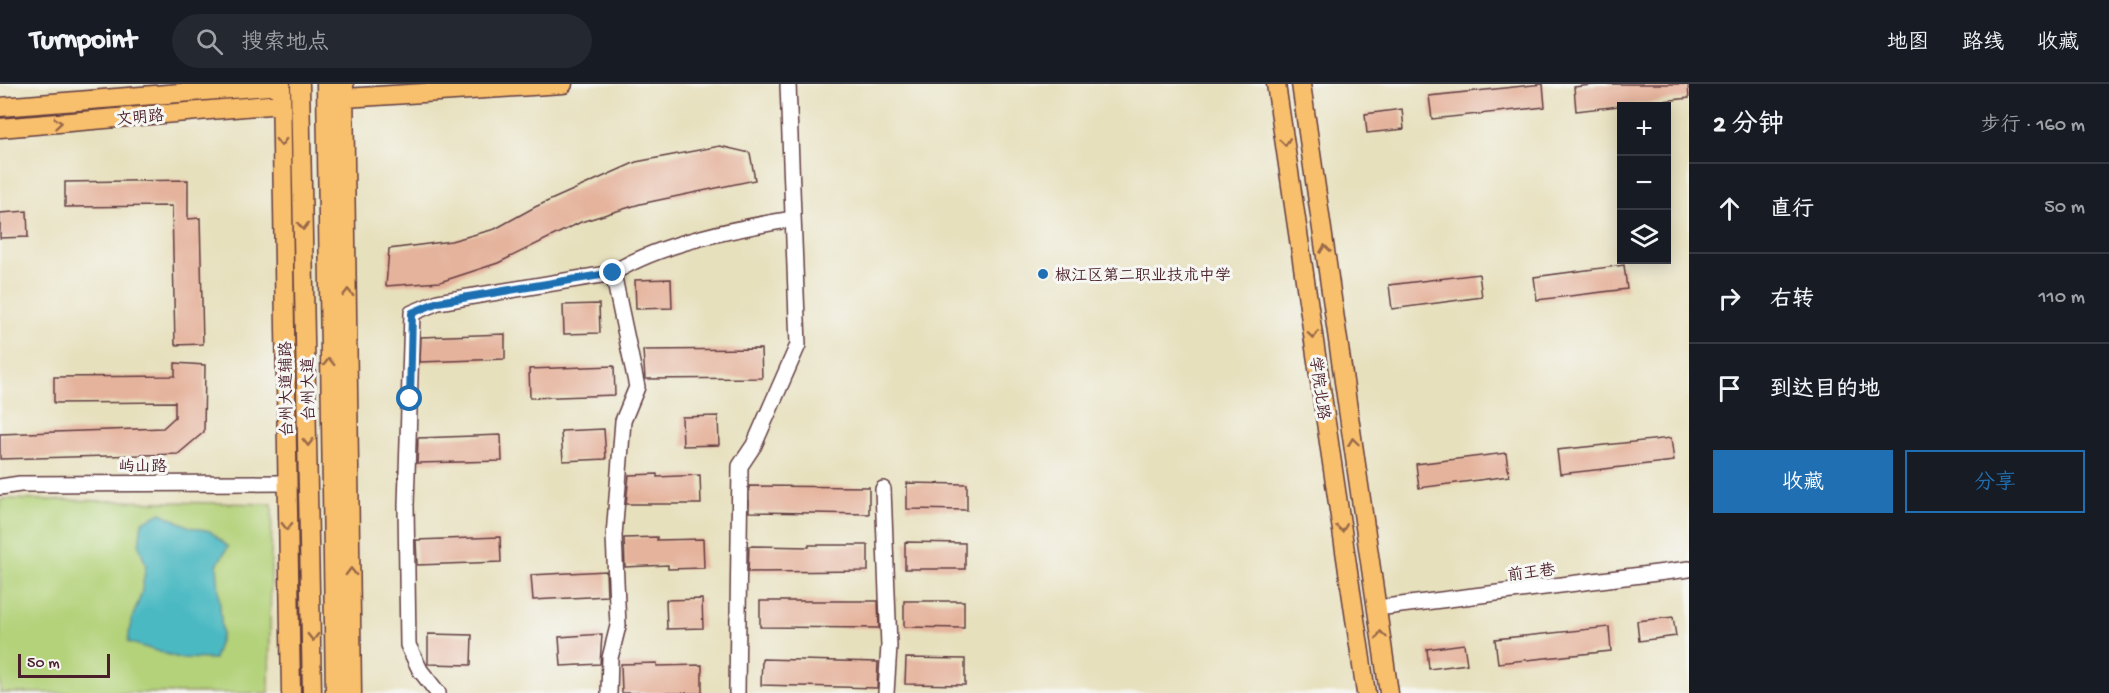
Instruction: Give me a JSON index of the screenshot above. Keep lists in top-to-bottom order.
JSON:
{
  "streets": {
    "main road": [
      "文明路",
      "学院北路",
      "台州大道辅路",
      "台州大道"
    ],
    "street": ["屿山路", "前王巷"]
  },
  "crossings": [
    ["文明路", "台州大道辅路"],
    ["学院北路", "前王巷"],
    ["台州大道辅路", "屿山路"]
  ],
  "places": ["椒江区第二职业技术中学"],
  "scale_bar": "50 m",
  "page": {
    "header": "Turnpoint",
    "search": "搜索地点",
    "nav": ["地图", "路线", "收藏"],
    "heading": ["2 分钟", "步行 · 160 m"],
    "map_buttons": ["+", "−"],
    "list": [
      ["直行", "50 m"],
      ["右转", "110 m"],
      "到达目的地"
    ],
    "buttons": ["收藏", "分享"],
    "scale": "50 m"
  }
}
